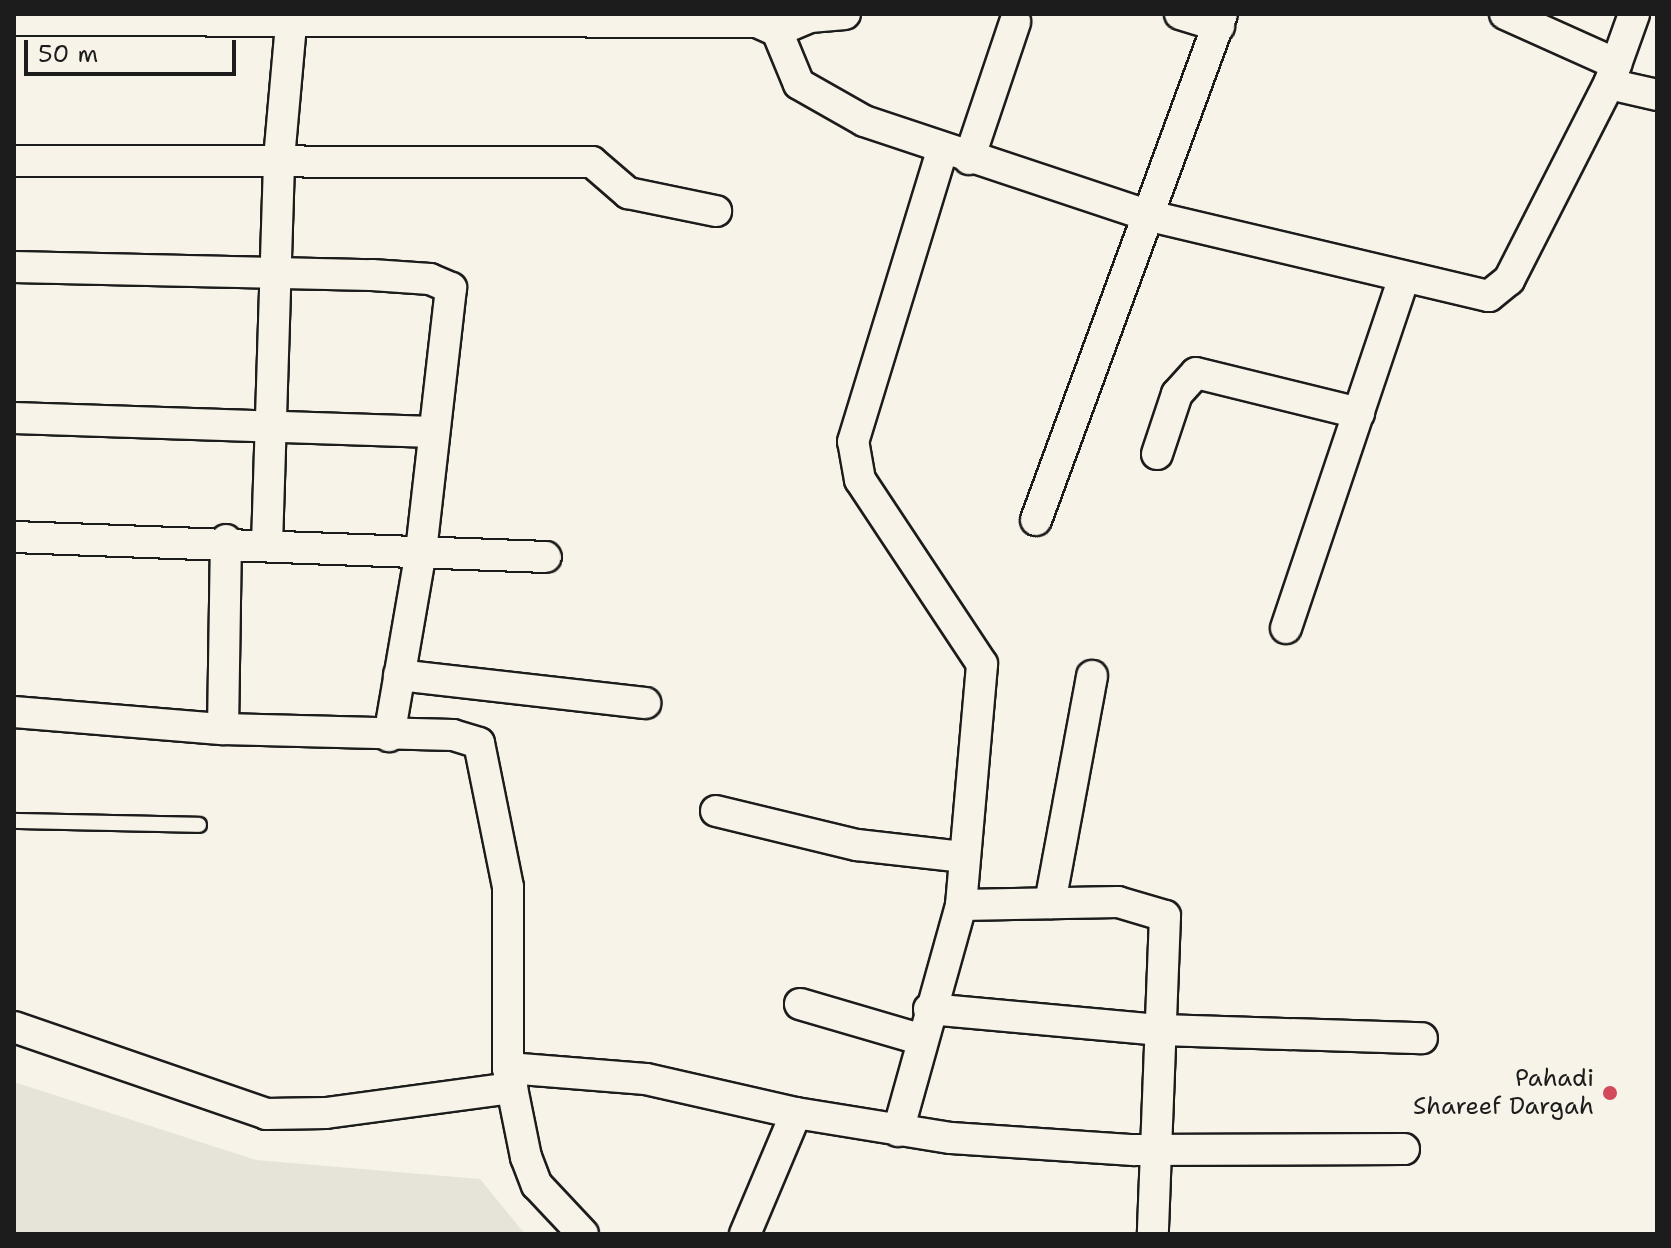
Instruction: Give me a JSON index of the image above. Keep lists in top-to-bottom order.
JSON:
{
  "places": ["Pahadi Shareef Dargah"],
  "scale_bar": "50 m"
}
